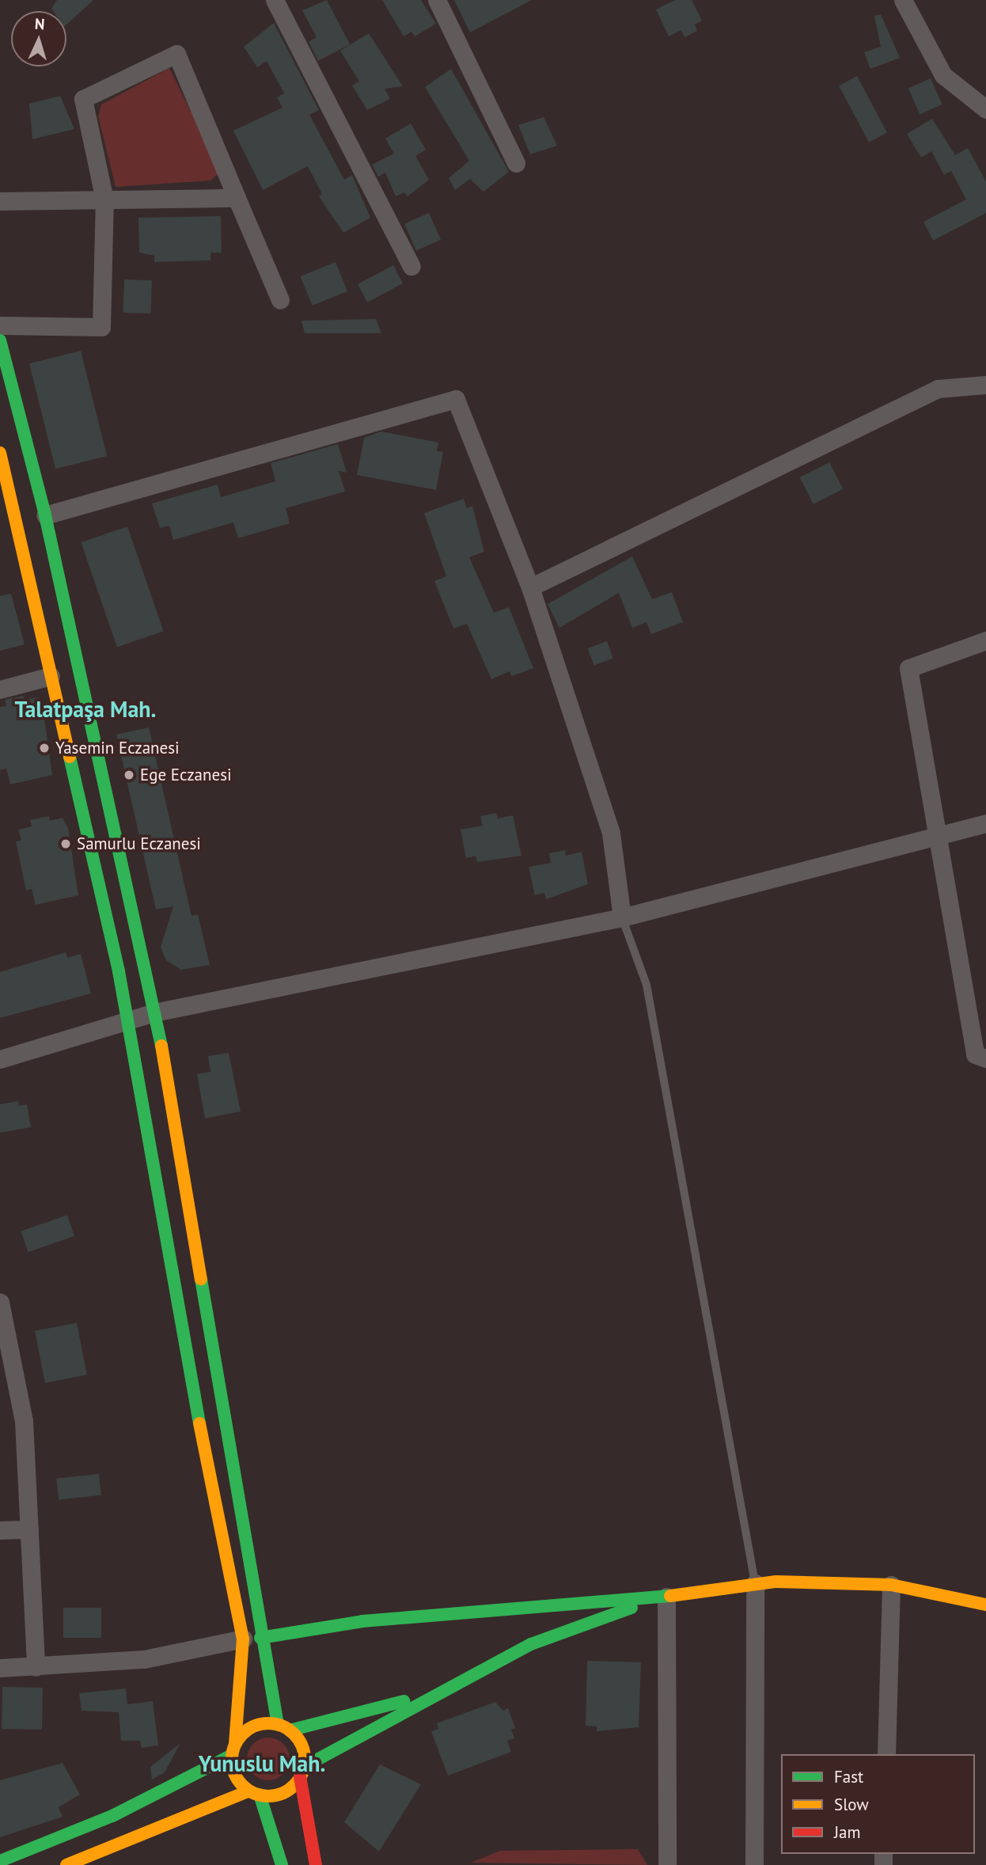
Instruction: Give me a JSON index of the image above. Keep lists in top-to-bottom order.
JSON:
{
  "districts": ["Talatpaşa Mah.", "Yunuslu Mah."],
  "places": ["Yasemin Eczanesi", "Ege Eczanesi", "Samurlu Eczanesi"],
  "legend": ["Fast", "Slow", "Jam"],
  "north": "top"
}
